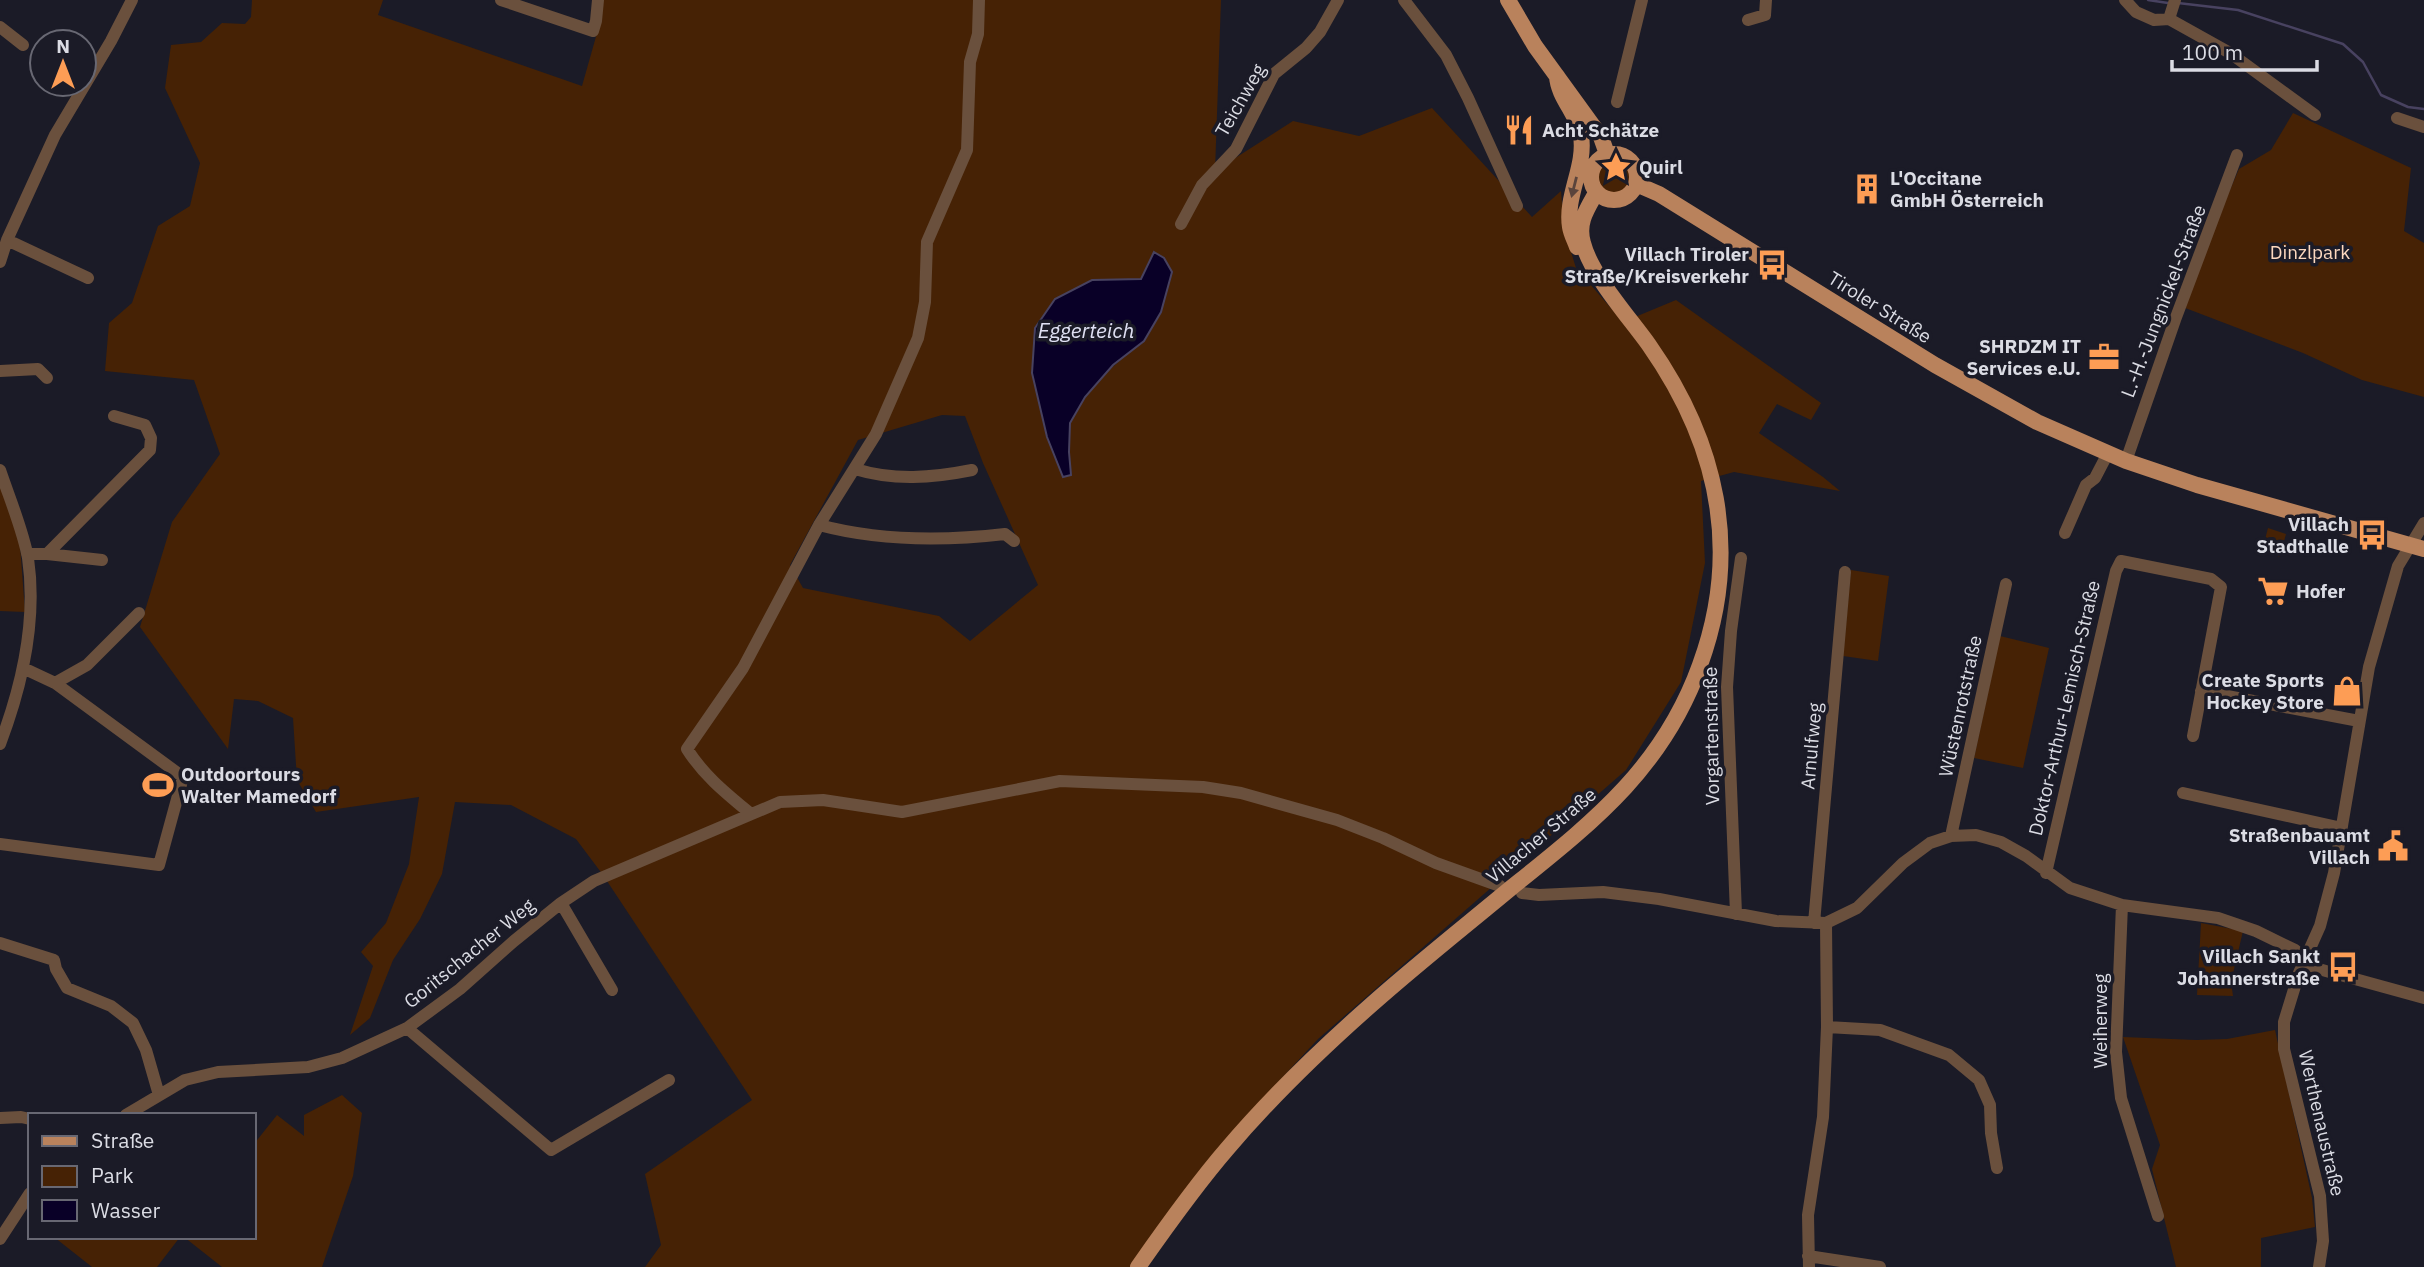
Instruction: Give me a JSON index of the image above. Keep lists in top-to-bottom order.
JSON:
{
  "streets": {
    "main road": ["Tiroler Straße", "Villacher Straße"],
    "street": [
      "Teichweg",
      "L.-H.-Jungnickel-Straße",
      "Wüstenrotstraße",
      "Doktor-Arthur-Lemisch-Straße",
      "Vorgartenstraße",
      "Arnulfweg",
      "Goritschacher Weg",
      "Weiherweg",
      "Werthenaustraße"
    ]
  },
  "crossings": [
    ["L.-H.-Jungnickel-Straße", "Tiroler Straße"],
    ["Tiroler Straße", "Werthenaustraße"]
  ],
  "water": ["Eggerteich"],
  "parks": ["Dinzlpark"],
  "places": {
    "restaurant": ["Acht Schätze"],
    "place": ["Quirl"],
    "building": ["L'Occitane GmbH Österreich"],
    "bus stop": ["Villach Tiroler Straße/Kreisverkehr", "Villach Stadthalle", "Villach Sankt Johannerstraße"],
    "office": ["SHRDZM IT Services e.U."],
    "supermarket": ["Hofer"],
    "shop": ["Create Sports Hockey Store"],
    "sports": ["Outdoortours Walter Mamedorf"],
    "public building": ["Straßenbauamt Villach"]
  },
  "legend": ["Straße", "Park", "Wasser"],
  "scale_bar": "100 m",
  "north": "top"
}
